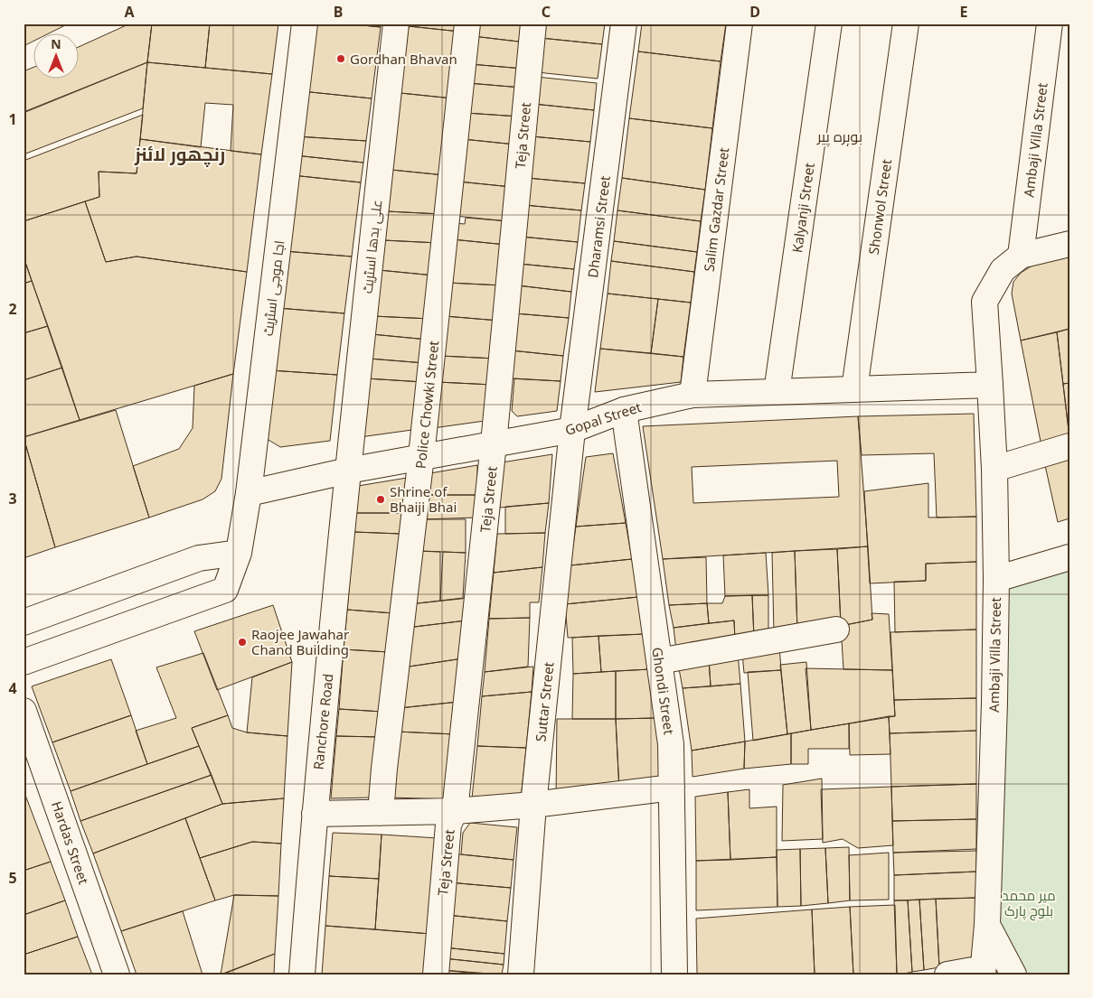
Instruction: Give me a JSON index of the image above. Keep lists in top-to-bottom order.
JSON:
{
  "streets": {
    "street": [
      "Teja Street",
      "Ambaji Villa Street",
      "Shonwol Street",
      "Kalyanji Street",
      "Salim Gazdar Street",
      "Dharamsi Street",
      "علی بدھا اسٹریٹ",
      "اجا موجی اسٹریٹ",
      "Police Chowki Street",
      "Gopal Street",
      "Ghondi Street",
      "Suttar Street",
      "Ranchore Road",
      "Hardas Street"
    ]
  },
  "crossings": [
    ["Teja Street", "Gopal Street"],
    ["Ambaji Villa Street", "Gopal Street"],
    ["Shonwol Street", "Gopal Street"],
    ["Kalyanji Street", "Gopal Street"],
    ["Salim Gazdar Street", "Gopal Street"],
    ["Dharamsi Street", "Gopal Street"],
    ["Dharamsi Street", "Suttar Street"],
    ["علی بدھا اسٹریٹ", "Gopal Street"],
    ["علی بدھا اسٹریٹ", "Ranchore Road"],
    ["اجا موجی اسٹریٹ", "Gopal Street"],
    ["Police Chowki Street", "Gopal Street"],
    ["Gopal Street", "Ghondi Street"],
    ["Gopal Street", "Suttar Street"],
    ["Gopal Street", "Ranchore Road"]
  ],
  "districts": ["بوہرہ پیر", "رنچھور لائنز"],
  "parks": ["میر محمد بلوچ پارک"],
  "places": ["Gordhan Bhavan", "Shrine of Bhaiji Bhai", "Raojee Jawahar Chand Building"],
  "north": "top",
  "grid": {
    "columns": [
      "A",
      "B",
      "C",
      "D",
      "E"
    ],
    "rows": [
      "1",
      "2",
      "3",
      "4",
      "5"
    ]
  }
}
